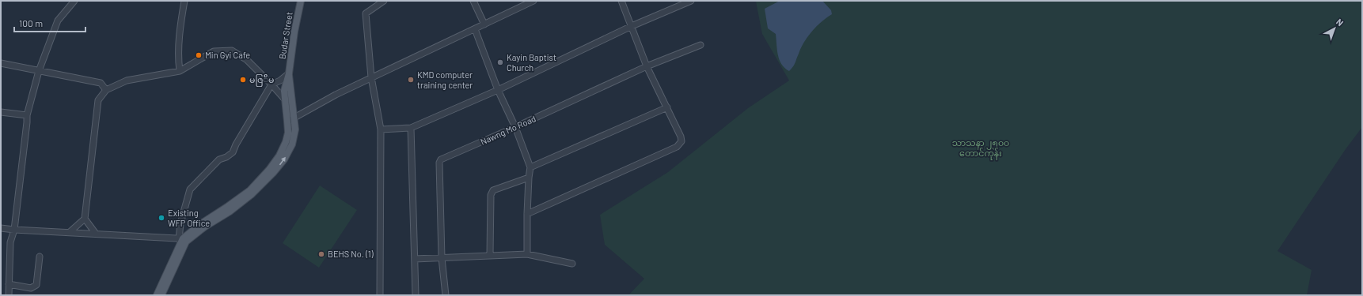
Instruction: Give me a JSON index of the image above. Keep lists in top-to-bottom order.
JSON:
{
  "streets": {
    "main road": ["Budar Street"],
    "street": ["Nawng Mo Road"]
  },
  "parks": ["သာသနာ ၂၅၀၀ တောင်ကုန်း"],
  "places": [
    "Min Gyi Cafe",
    "Kayin Baptist Church",
    "မဇြ်ိမ",
    "KMD computer training center",
    "Existing WFP Office",
    "BEHS No. (1)"
  ],
  "scale_bar": "100 m",
  "north": "top right"
}
